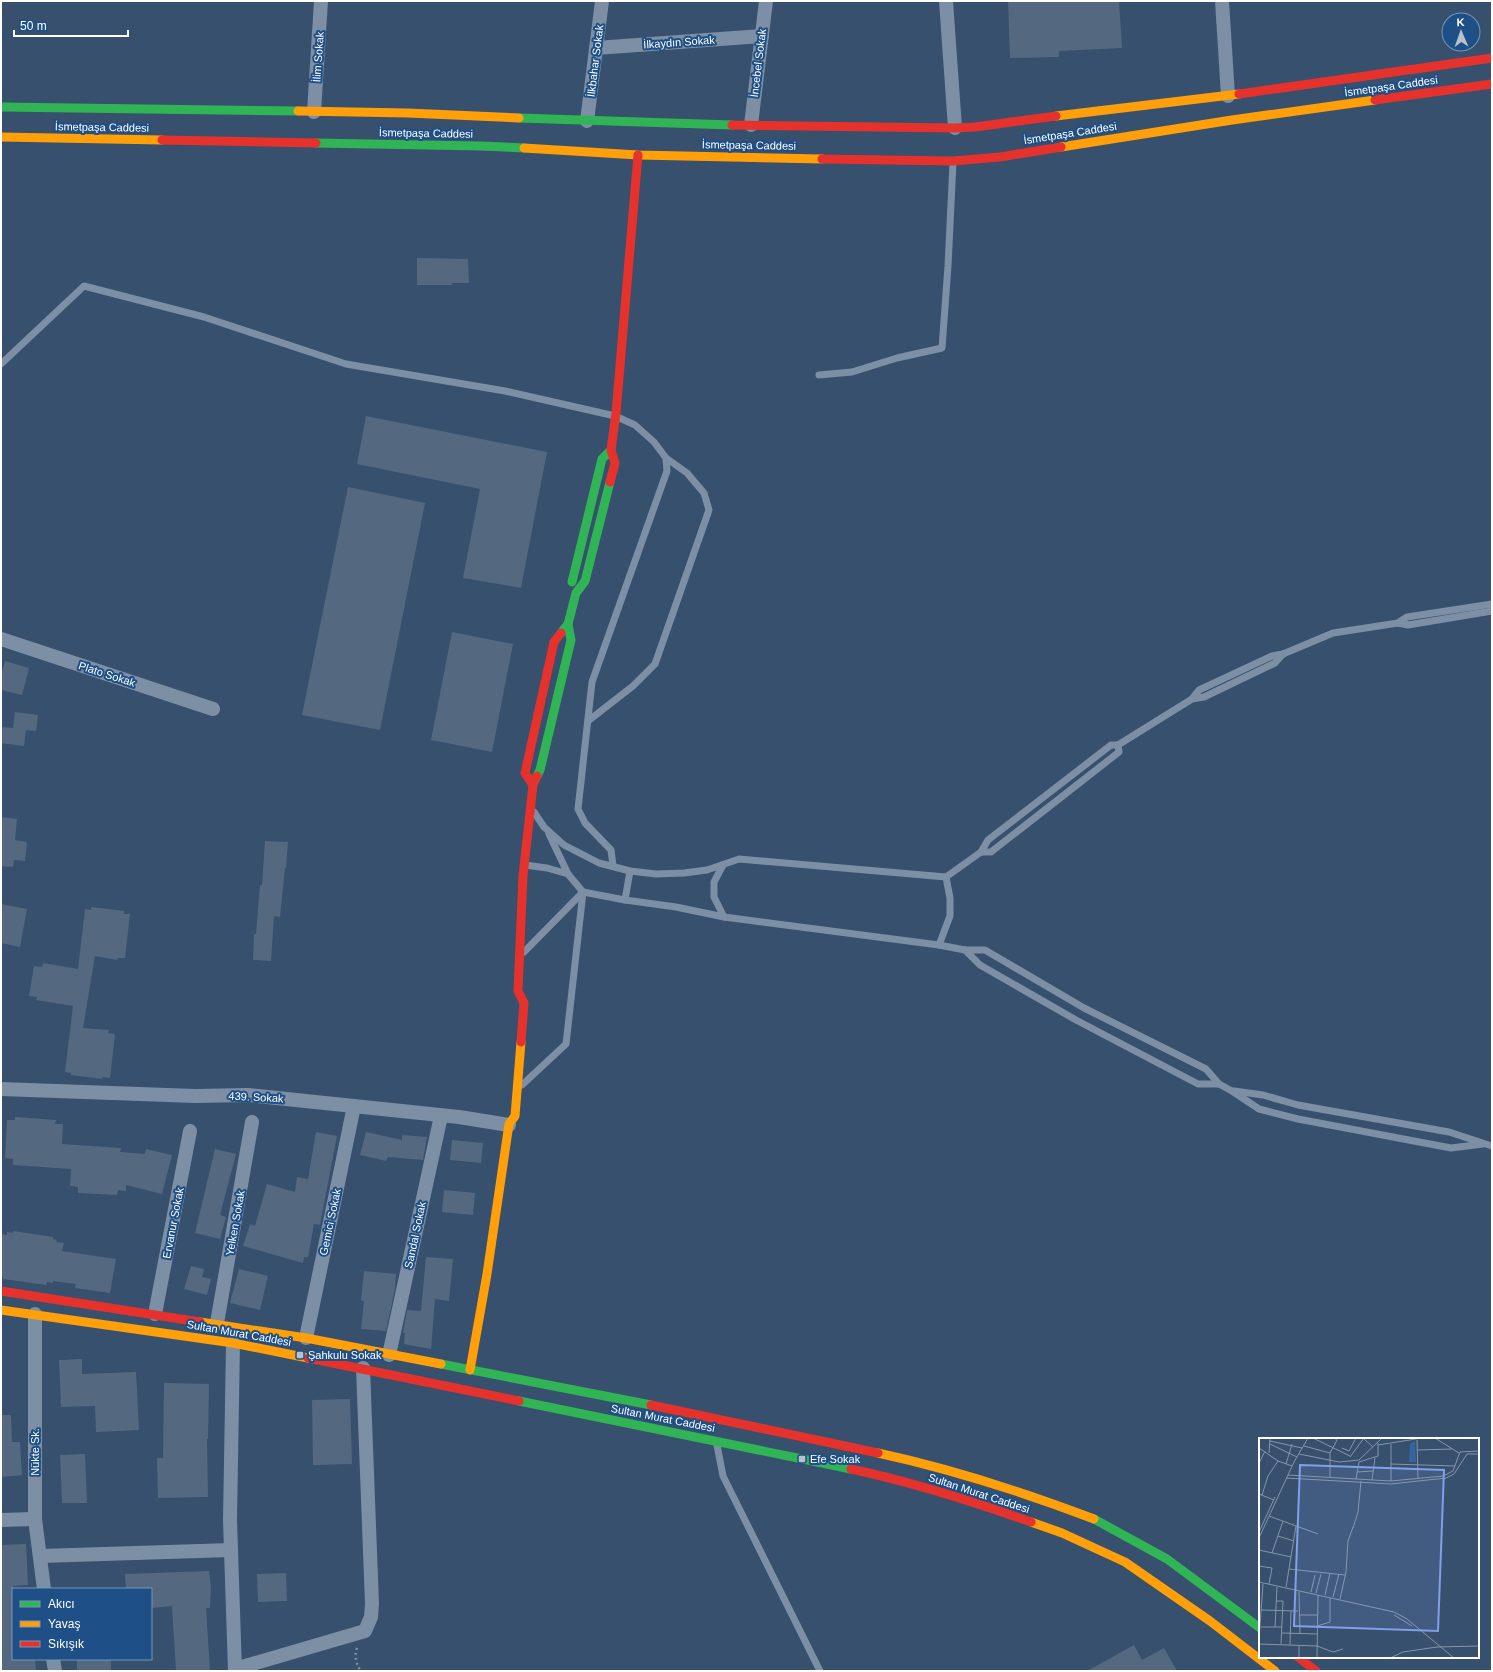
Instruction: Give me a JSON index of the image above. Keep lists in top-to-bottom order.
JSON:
{
  "streets": {
    "main road": ["İsmetpaşa Caddesi", "Sultan Murat Caddesi"],
    "street": [
      "İlkaydın Sokak",
      "İlim Sokak",
      "İlkbahar Sokak",
      "İncebel Sokak",
      "Plato Sokak",
      "439. Sokak",
      "Gemici Sokak",
      "Ervanur Sokak",
      "Yelken Sokak",
      "Sandal Sokak",
      "Nükte Sk."
    ]
  },
  "crossings": [
    ["İlkaydın Sokak", "İlkbahar Sokak"],
    ["İlkaydın Sokak", "İncebel Sokak"],
    ["İlim Sokak", "İsmetpaşa Caddesi"],
    ["İlkbahar Sokak", "İsmetpaşa Caddesi"],
    ["İncebel Sokak", "İsmetpaşa Caddesi"],
    ["439. Sokak", "Gemici Sokak"],
    ["439. Sokak", "Sandal Sokak"],
    ["Gemici Sokak", "Sultan Murat Caddesi"],
    ["Ervanur Sokak", "Sultan Murat Caddesi"],
    ["Yelken Sokak", "Sultan Murat Caddesi"],
    ["Sandal Sokak", "Sultan Murat Caddesi"],
    ["Sultan Murat Caddesi", "Nükte Sk."]
  ],
  "places": {
    "transit": ["Şahkulu Sokak", "Efe Sokak"]
  },
  "legend": ["Akıcı", "Yavaş", "Sıkışık"],
  "scale_bar": "50 m",
  "north": "top"
}
